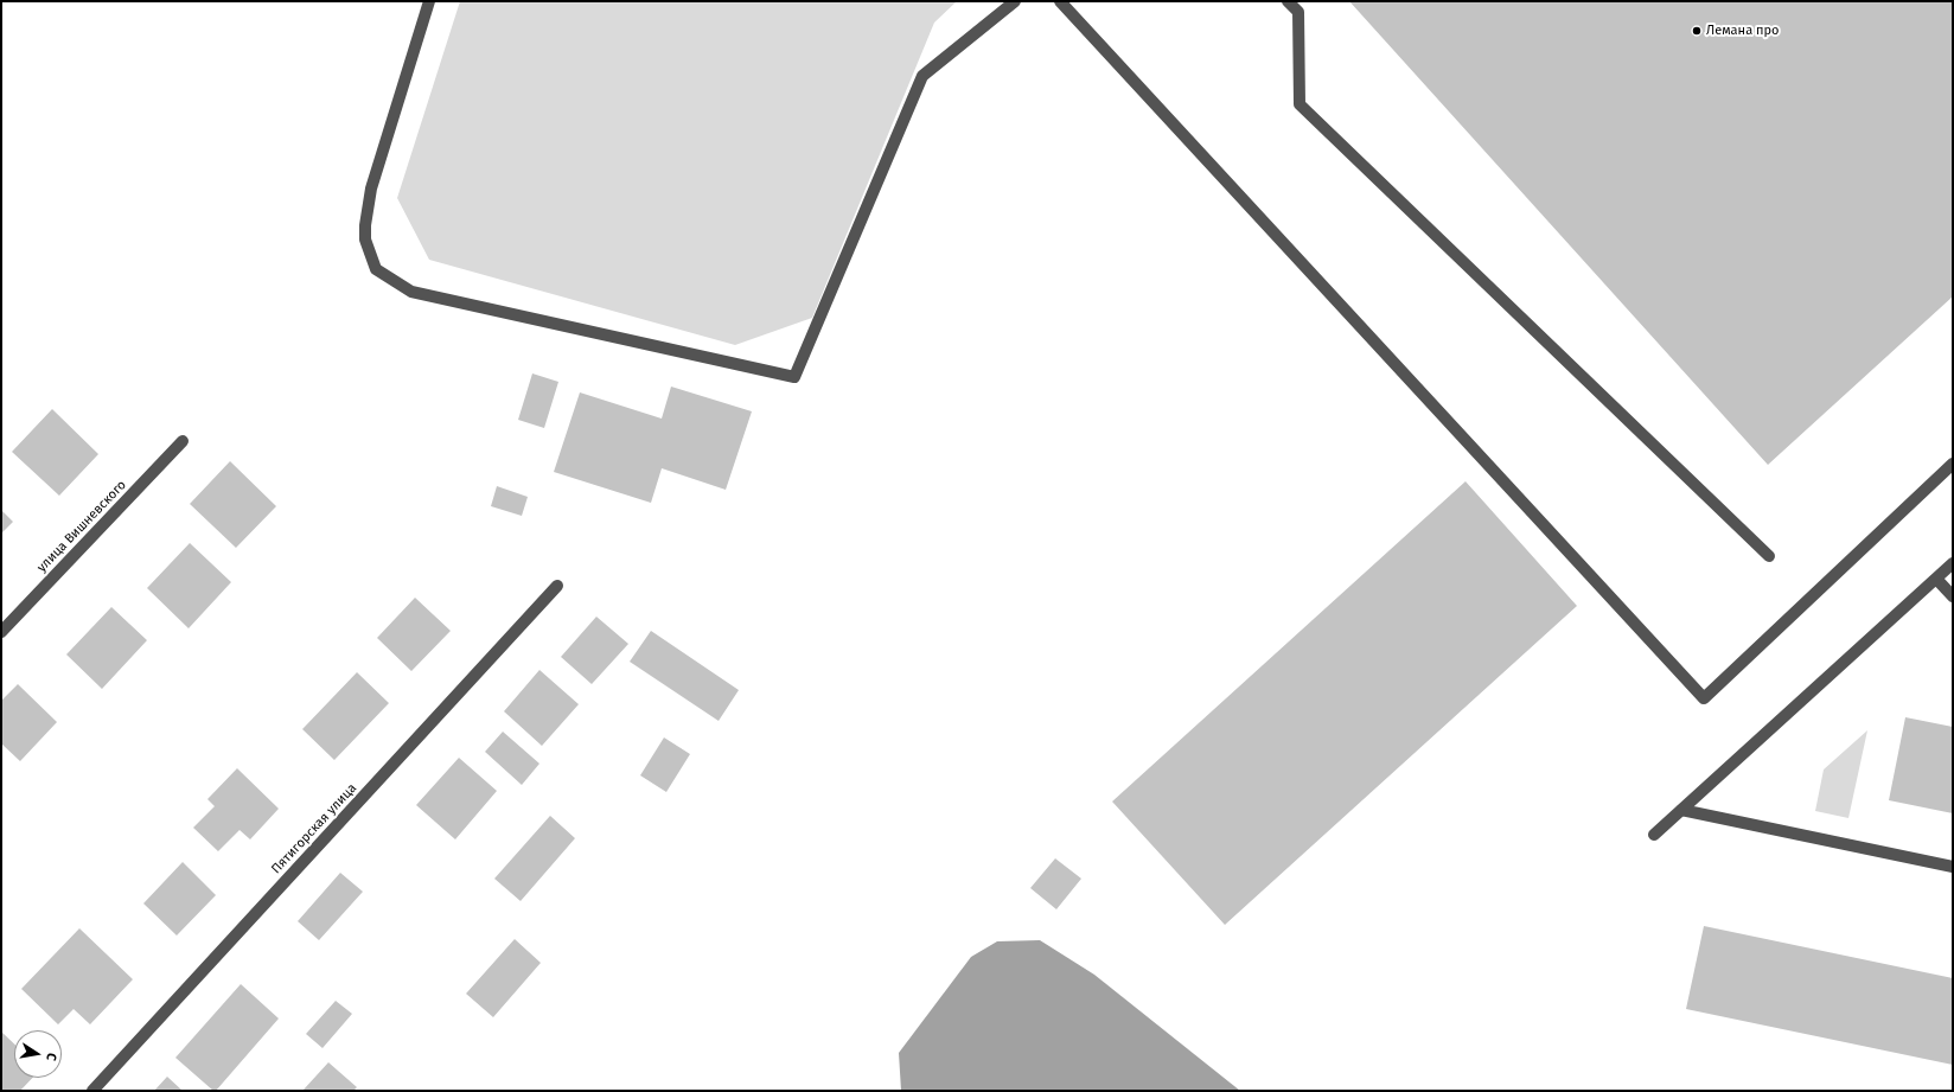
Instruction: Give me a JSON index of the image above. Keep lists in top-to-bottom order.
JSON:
{
  "streets": {
    "street": ["улица Вишневского", "Пятигорская улица"]
  },
  "places": ["Лемана про"],
  "north": "right"
}
